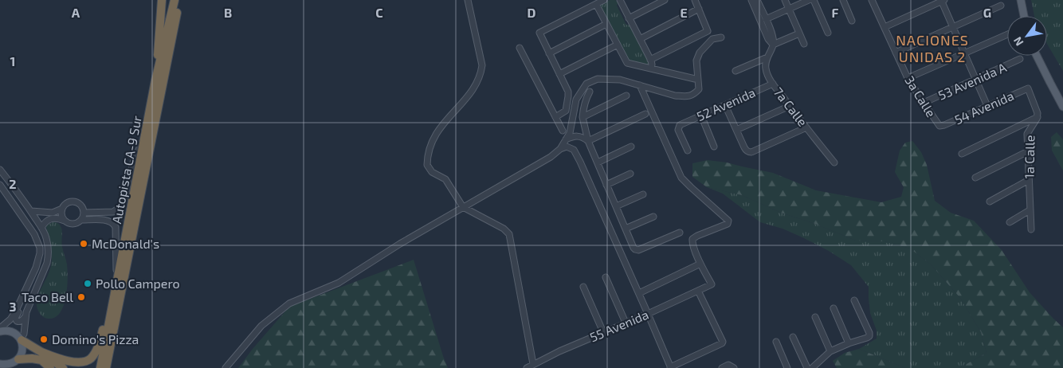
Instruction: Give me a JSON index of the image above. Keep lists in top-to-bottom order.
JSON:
{
  "streets": {
    "highway": ["Autopista CA-9 Sur"],
    "street": [
      "53 Avenida A",
      "3a Calle",
      "52 Avenida",
      "7a Calle",
      "54 Avenida",
      "1a Calle",
      "55 Avenida"
    ]
  },
  "crossings": [
    ["53 Avenida A", "3a Calle"],
    ["3a Calle", "54 Avenida"],
    ["52 Avenida", "7a Calle"],
    ["54 Avenida", "1a Calle"]
  ],
  "districts": ["NACIONES UNIDAS 2"],
  "places": [
    "McDonald's",
    "Pollo Campero",
    "Taco Bell",
    "Domino's Pizza"
  ],
  "north": "bottom left",
  "grid": {
    "columns": [
      "A",
      "B",
      "C",
      "D",
      "E",
      "F",
      "G"
    ],
    "rows": ["1", "2", "3"]
  }
}
